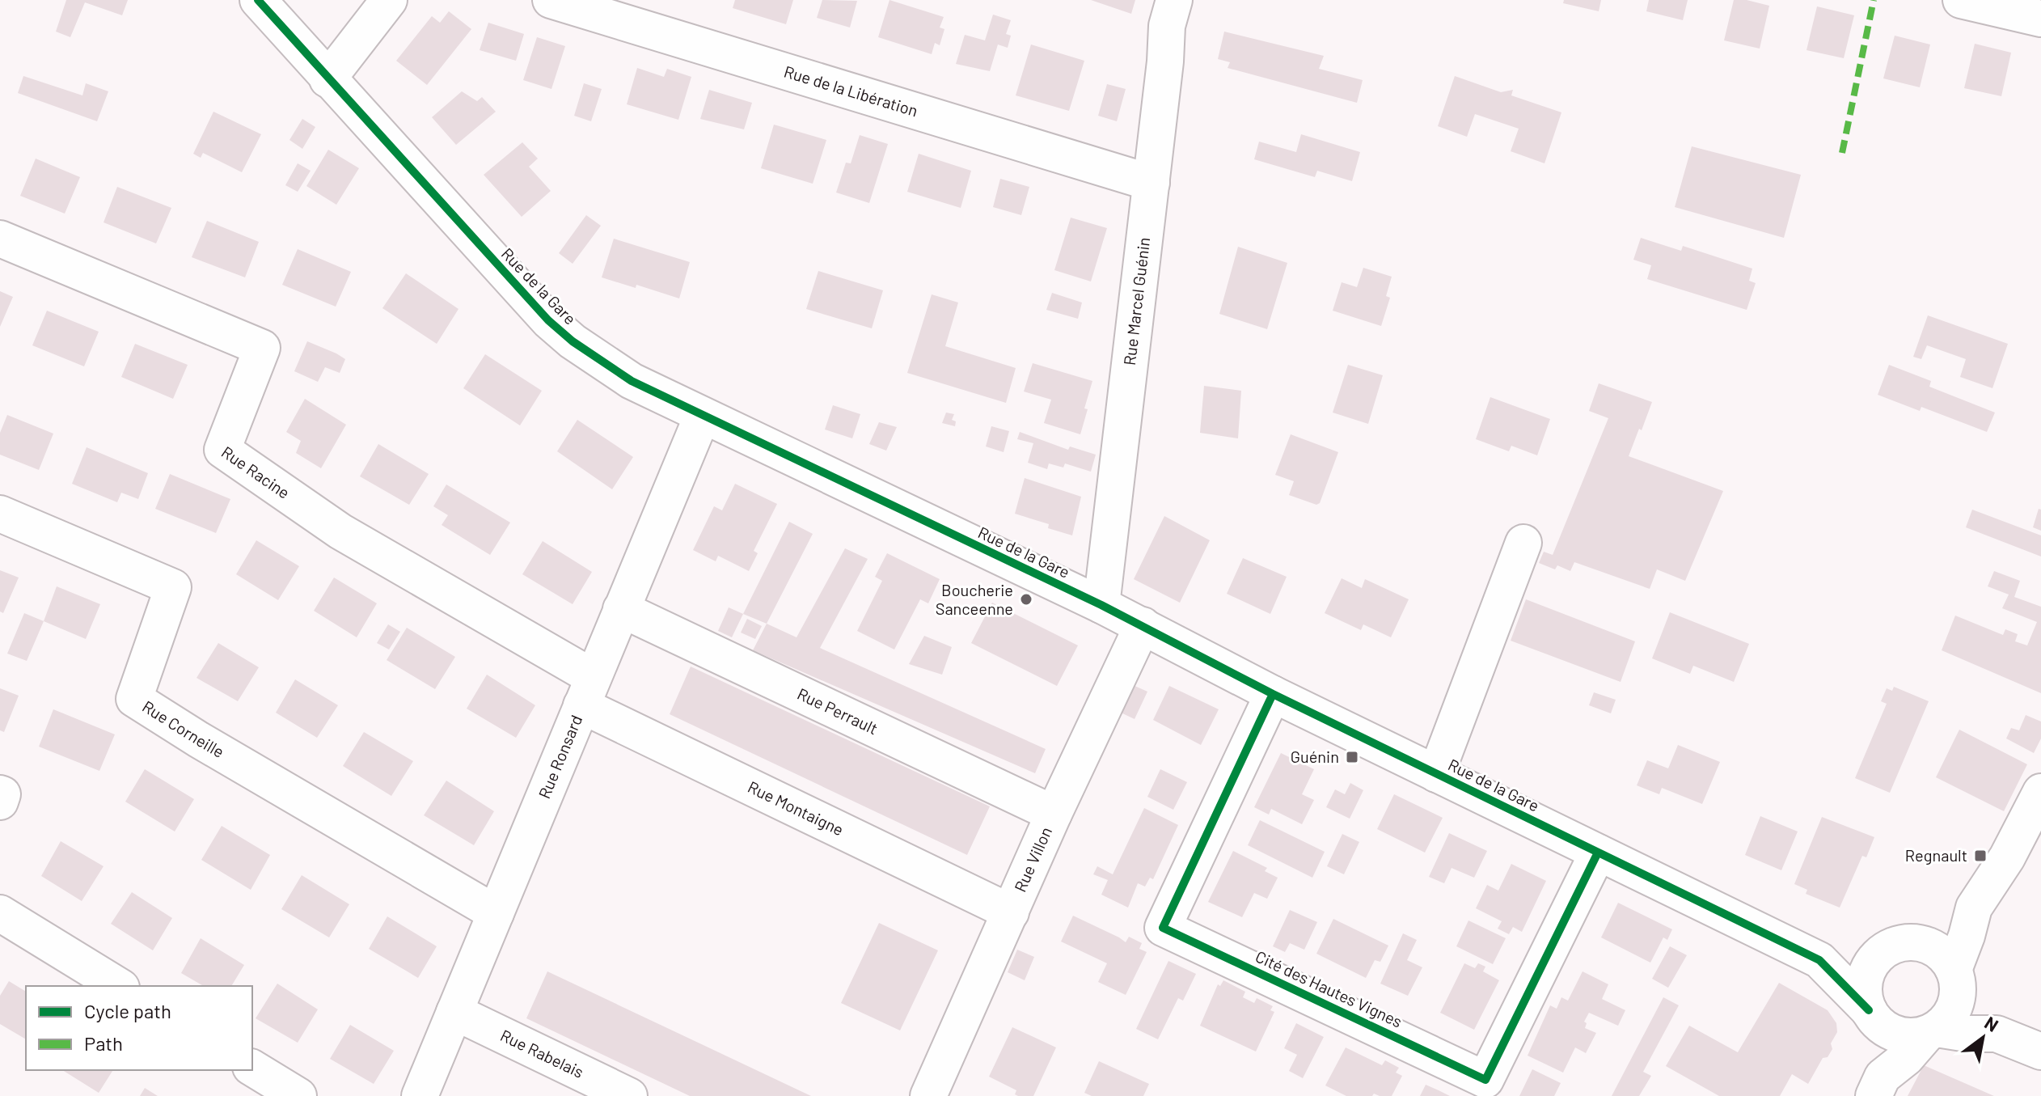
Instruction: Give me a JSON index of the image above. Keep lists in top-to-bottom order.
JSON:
{
  "streets": {
    "street": [
      "Rue de la Libération",
      "Rue de la Gare",
      "Rue Marcel Guénin",
      "Rue Racine",
      "Rue Perrault",
      "Rue Corneille",
      "Rue Ronsard",
      "Rue Montaigne",
      "Rue Villon",
      "Cité des Hautes Vignes",
      "Rue Rabelais"
    ]
  },
  "crossings": [
    ["Rue de la Libération", "Rue Marcel Guénin"],
    ["Rue de la Gare", "Rue Marcel Guénin"],
    ["Rue de la Gare", "Rue Ronsard"],
    ["Rue de la Gare", "Rue Villon"],
    ["Rue de la Gare", "Cité des Hautes Vignes"],
    ["Rue Racine", "Rue Ronsard"],
    ["Rue Racine", "Rue Montaigne"],
    ["Rue Perrault", "Rue Ronsard"],
    ["Rue Perrault", "Rue Villon"],
    ["Rue Corneille", "Rue Ronsard"],
    ["Rue Ronsard", "Rue Montaigne"],
    ["Rue Ronsard", "Rue Rabelais"],
    ["Rue Montaigne", "Rue Villon"]
  ],
  "places": {
    "other": ["Boucherie Sanceenne"],
    "transit": ["Guénin", "Regnault"]
  },
  "legend": ["Cycle path", "Path"],
  "north": "top right"
}
